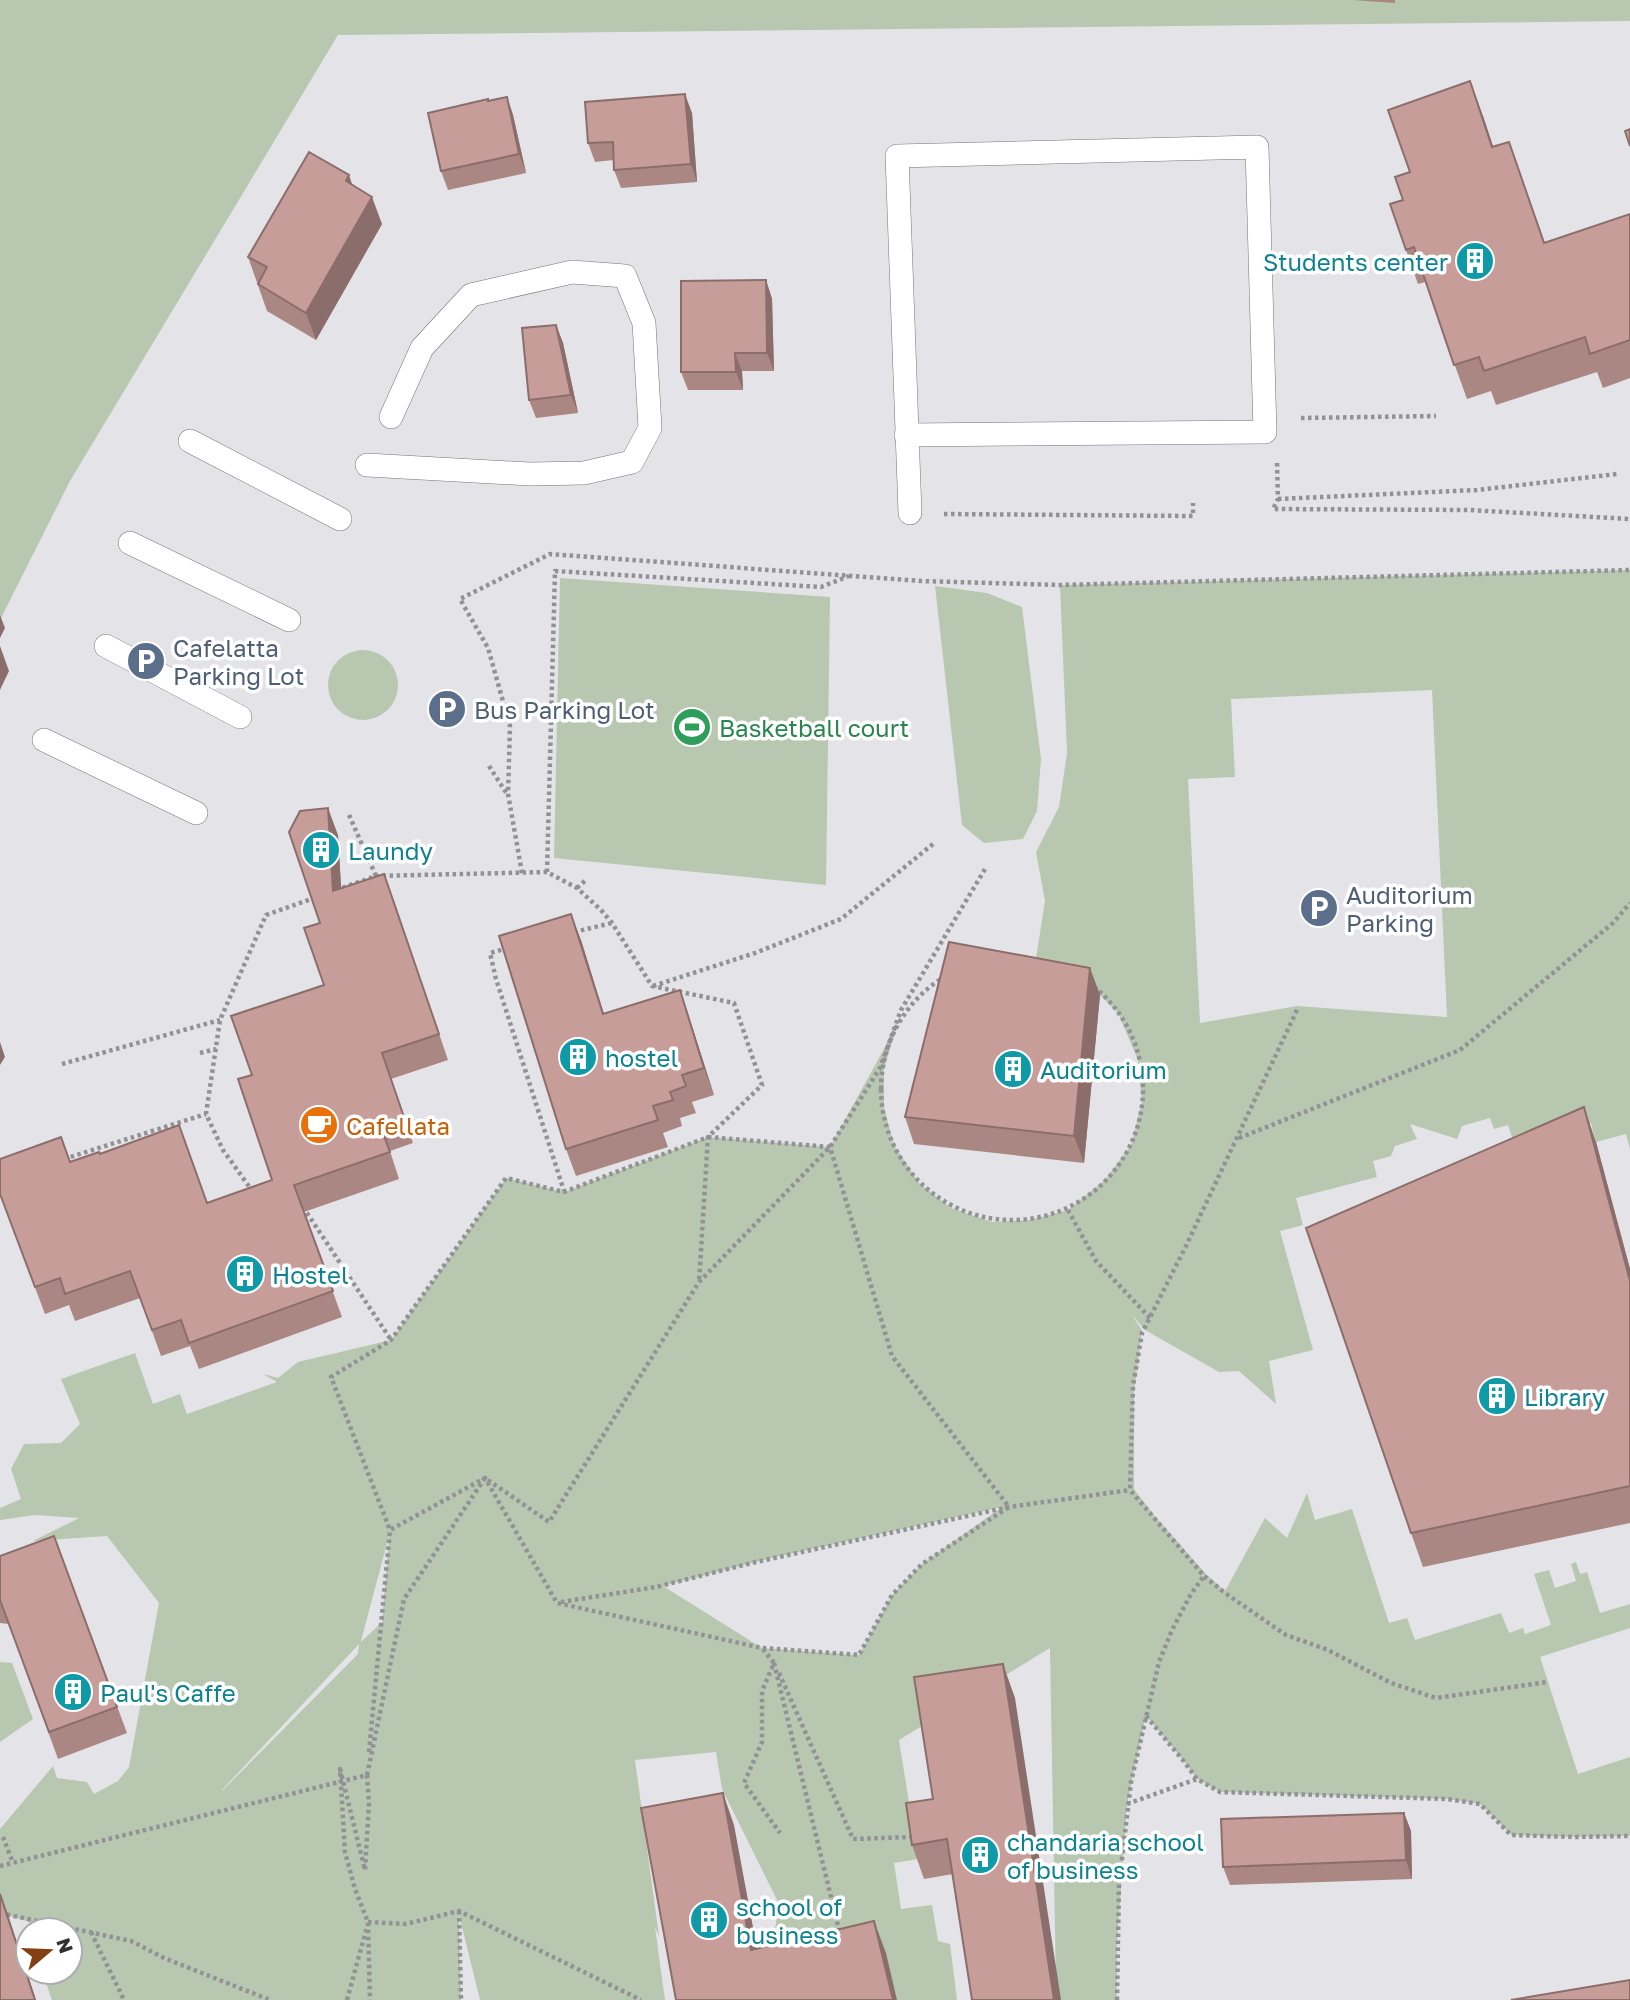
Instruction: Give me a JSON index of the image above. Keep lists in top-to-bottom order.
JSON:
{
  "places": {
    "building": [
      "Students center",
      "Laundy",
      "hostel",
      "Auditorium",
      "Hostel",
      "Library",
      "Paul's Caffe",
      "chandaria school of business",
      "school of business"
    ],
    "parking": ["Cafelatta Parking Lot", "Bus Parking Lot", "Auditorium Parking"],
    "sports": ["Basketball court"],
    "cafe": ["Cafellata"]
  },
  "north": "right"
}
